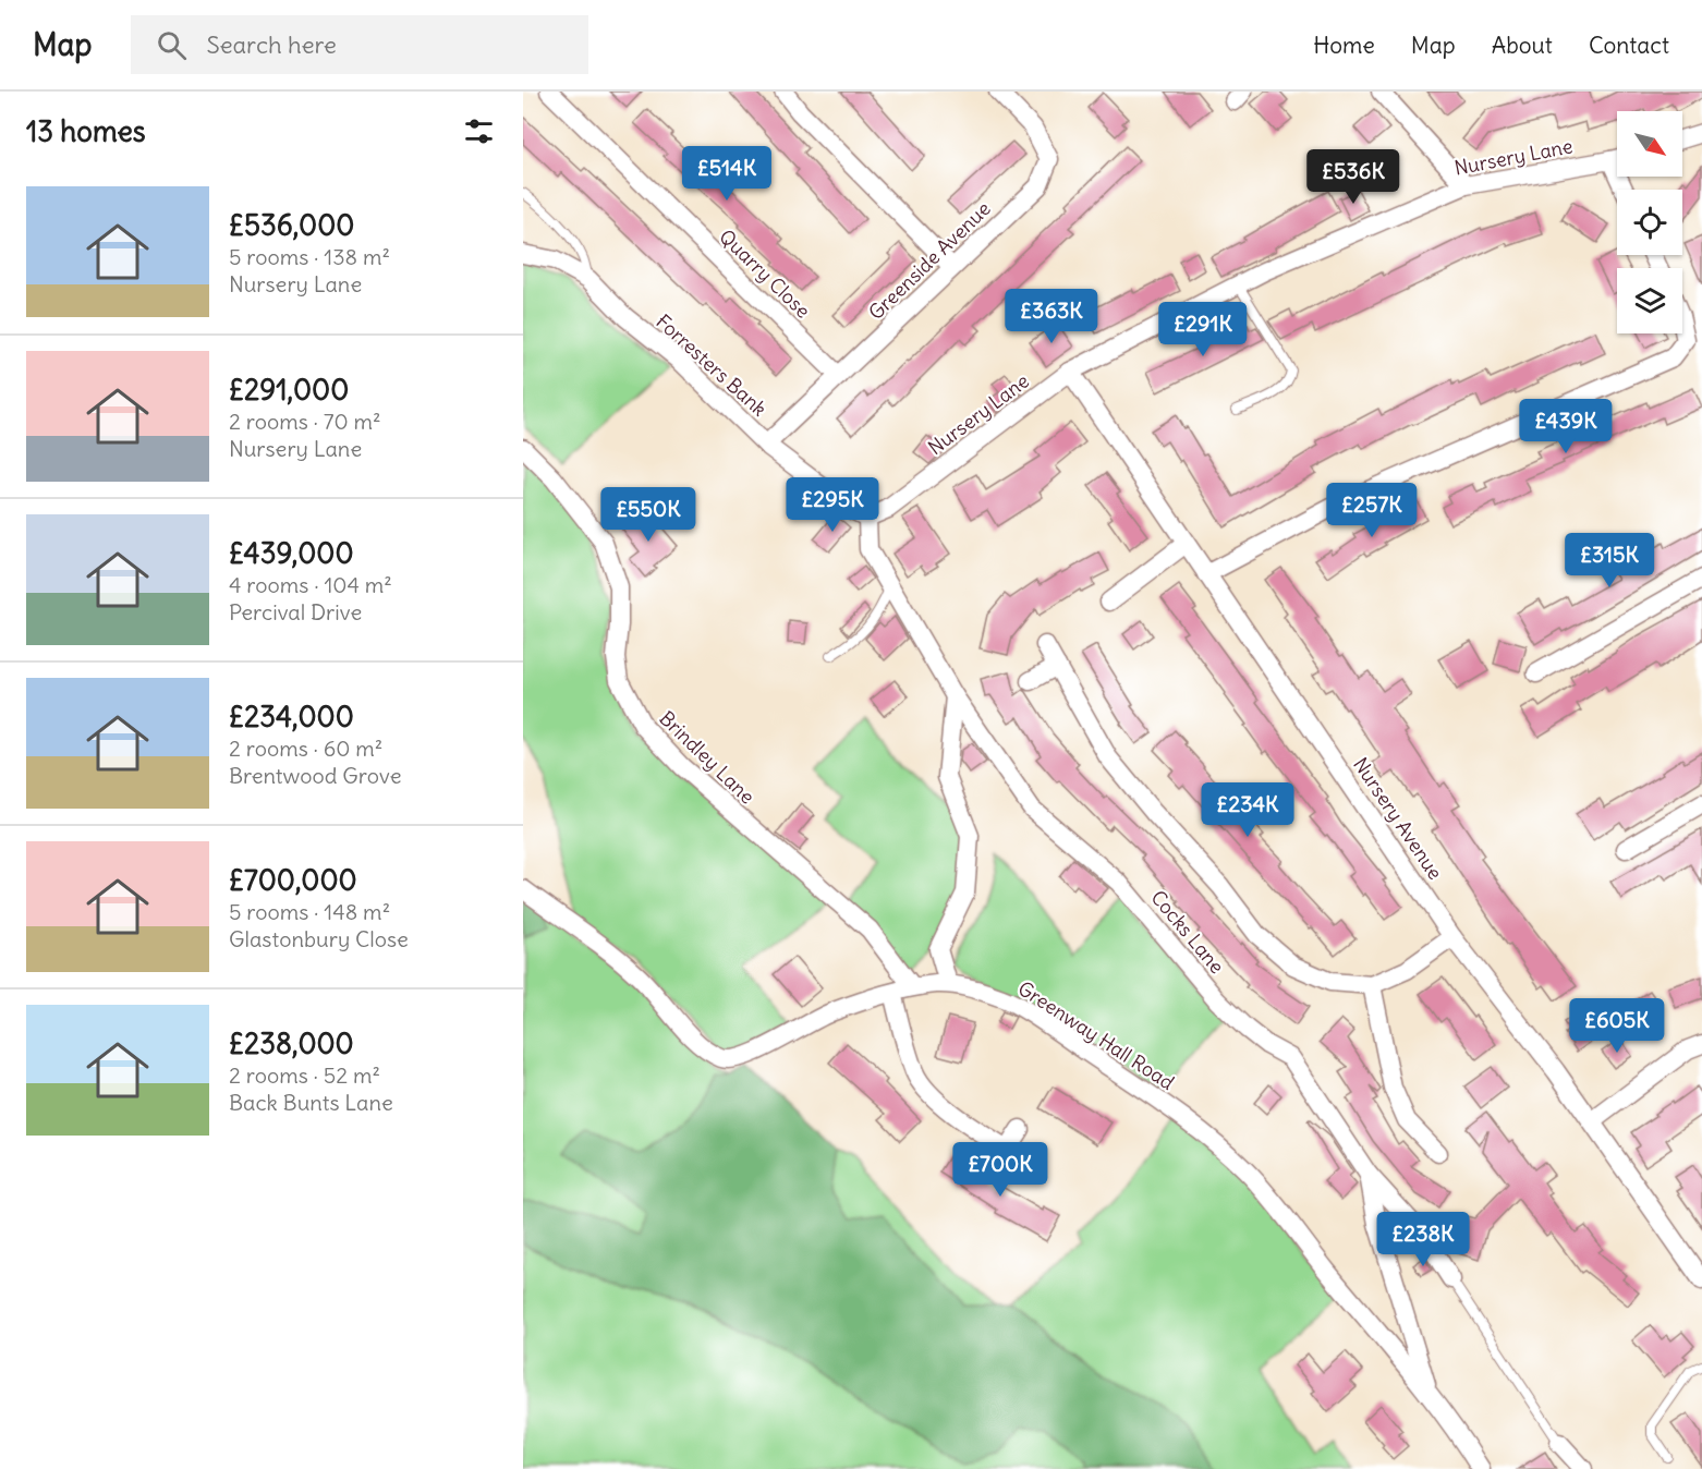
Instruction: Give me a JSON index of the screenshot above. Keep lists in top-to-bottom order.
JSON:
{
  "streets": {
    "street": [
      "Nursery Lane",
      "Greenside Avenue",
      "Quarry Close",
      "Forresters Bank",
      "Brindley Lane",
      "Nursery Avenue",
      "Cocks Lane",
      "Greenway Hall Road"
    ]
  },
  "crossings": [
    ["Nursery Lane", "Forresters Bank"],
    ["Nursery Lane", "Nursery Avenue"],
    ["Nursery Lane", "Cocks Lane"],
    ["Greenside Avenue", "Quarry Close"],
    ["Greenside Avenue", "Forresters Bank"],
    ["Forresters Bank", "Cocks Lane"],
    ["Brindley Lane", "Greenway Hall Road"],
    ["Cocks Lane", "Greenway Hall Road"]
  ],
  "north": "bottom right",
  "page": {
    "header": "Map",
    "search": "Search here",
    "nav": [
      "Home",
      "Map",
      "About",
      "Contact"
    ],
    "heading": "13 homes",
    "price": [
      "£514K",
      "£536K",
      "£363K",
      "£291K",
      "£439K",
      "£295K",
      "£257K",
      "£550K",
      "£315K",
      "£234K",
      "£605K",
      "£700K",
      "£238K"
    ],
    "list": [
      {
        "name": "£536,000",
        "note": "5 rooms · 138 m² · Nursery Lane"
      },
      {
        "name": "£291,000",
        "note": "2 rooms · 70 m² · Nursery Lane"
      },
      {
        "name": "£439,000",
        "note": "4 rooms · 104 m² · Percival Drive"
      },
      {
        "name": "£234,000",
        "note": "2 rooms · 60 m² · Brentwood Grove"
      },
      {
        "name": "£700,000",
        "note": "5 rooms · 148 m² · Glastonbury Close"
      },
      {
        "name": "£238,000",
        "note": "2 rooms · 52 m² · Back Bunts Lane"
      }
    ]
  }
}
